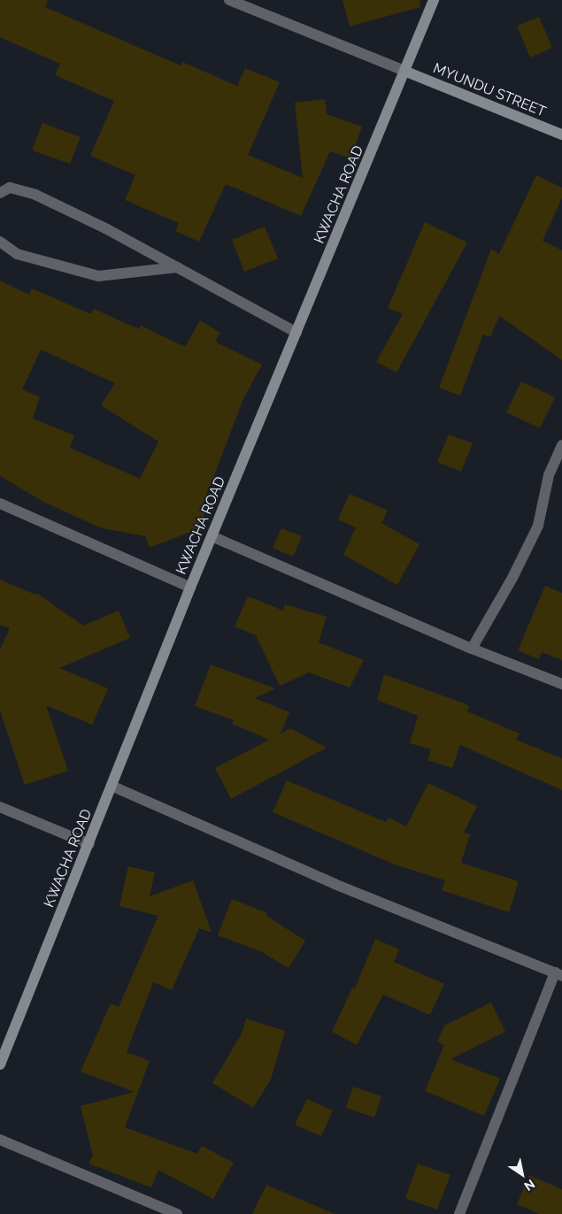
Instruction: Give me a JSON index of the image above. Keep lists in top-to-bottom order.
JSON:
{
  "streets": {
    "main road": ["MYUNDU STREET", "KWACHA ROAD"]
  },
  "crossings": [
    ["MYUNDU STREET", "KWACHA ROAD"]
  ],
  "north": "bottom right"
}
